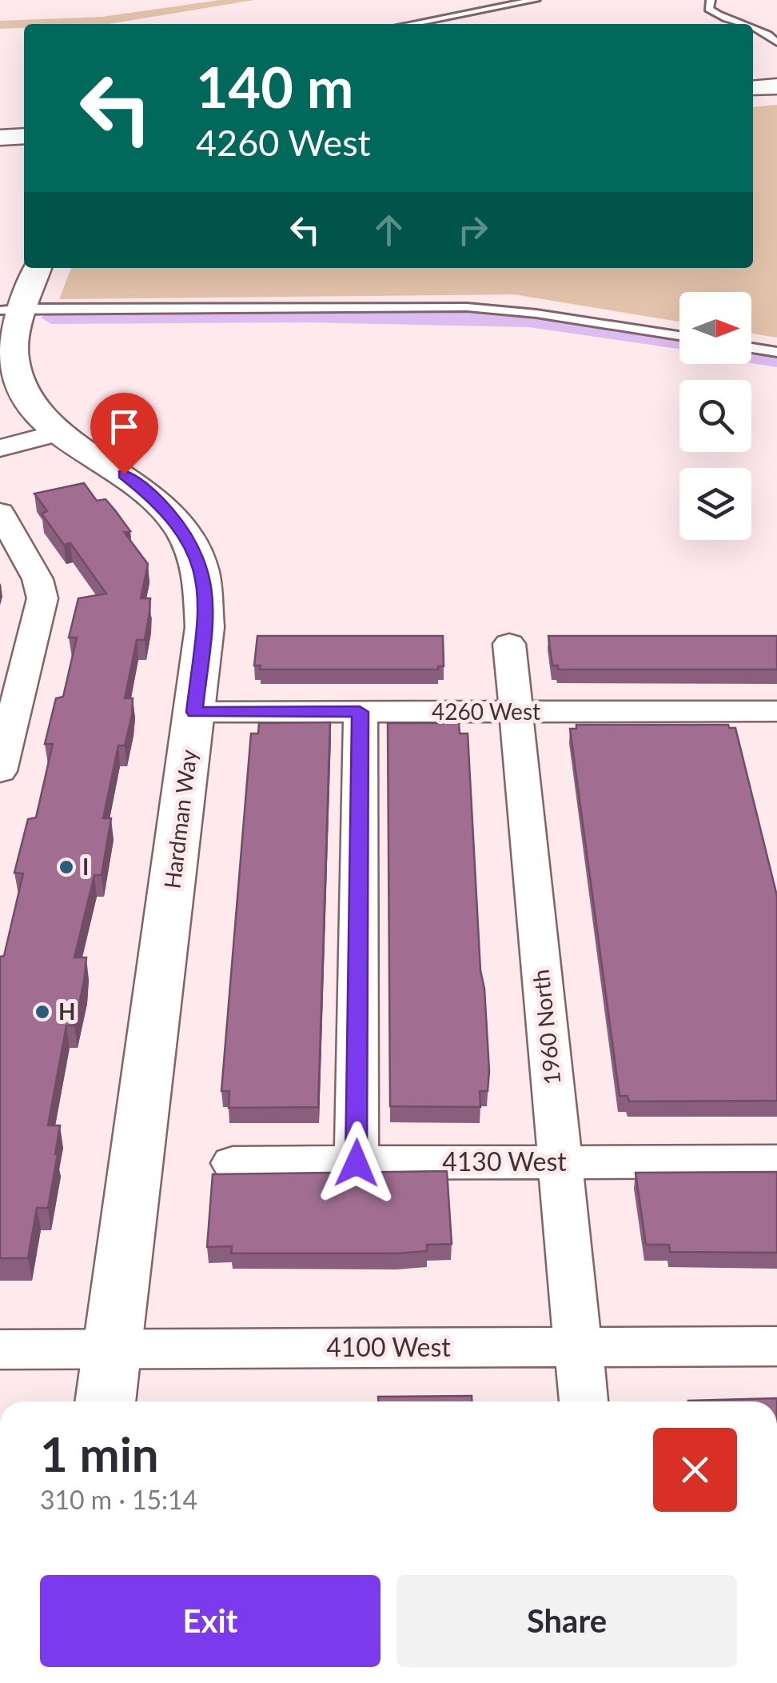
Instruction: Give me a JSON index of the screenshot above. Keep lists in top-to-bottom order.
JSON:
{
  "streets": {
    "street": [
      "4260 West",
      "Hardman Way",
      "1960 North",
      "4130 West",
      "4100 West"
    ]
  },
  "crossings": [
    ["4260 West", "Hardman Way"],
    ["4260 West", "1960 North"],
    ["Hardman Way", "4100 West"],
    ["1960 North", "4130 West"],
    ["1960 North", "4100 West"]
  ],
  "places": ["I", "H"],
  "north": "right",
  "page": {
    "turn": ["140 m", "4260 West"],
    "heading": ["1 min", "310 m · 15:14"],
    "buttons": ["Exit", "Share"]
  }
}
